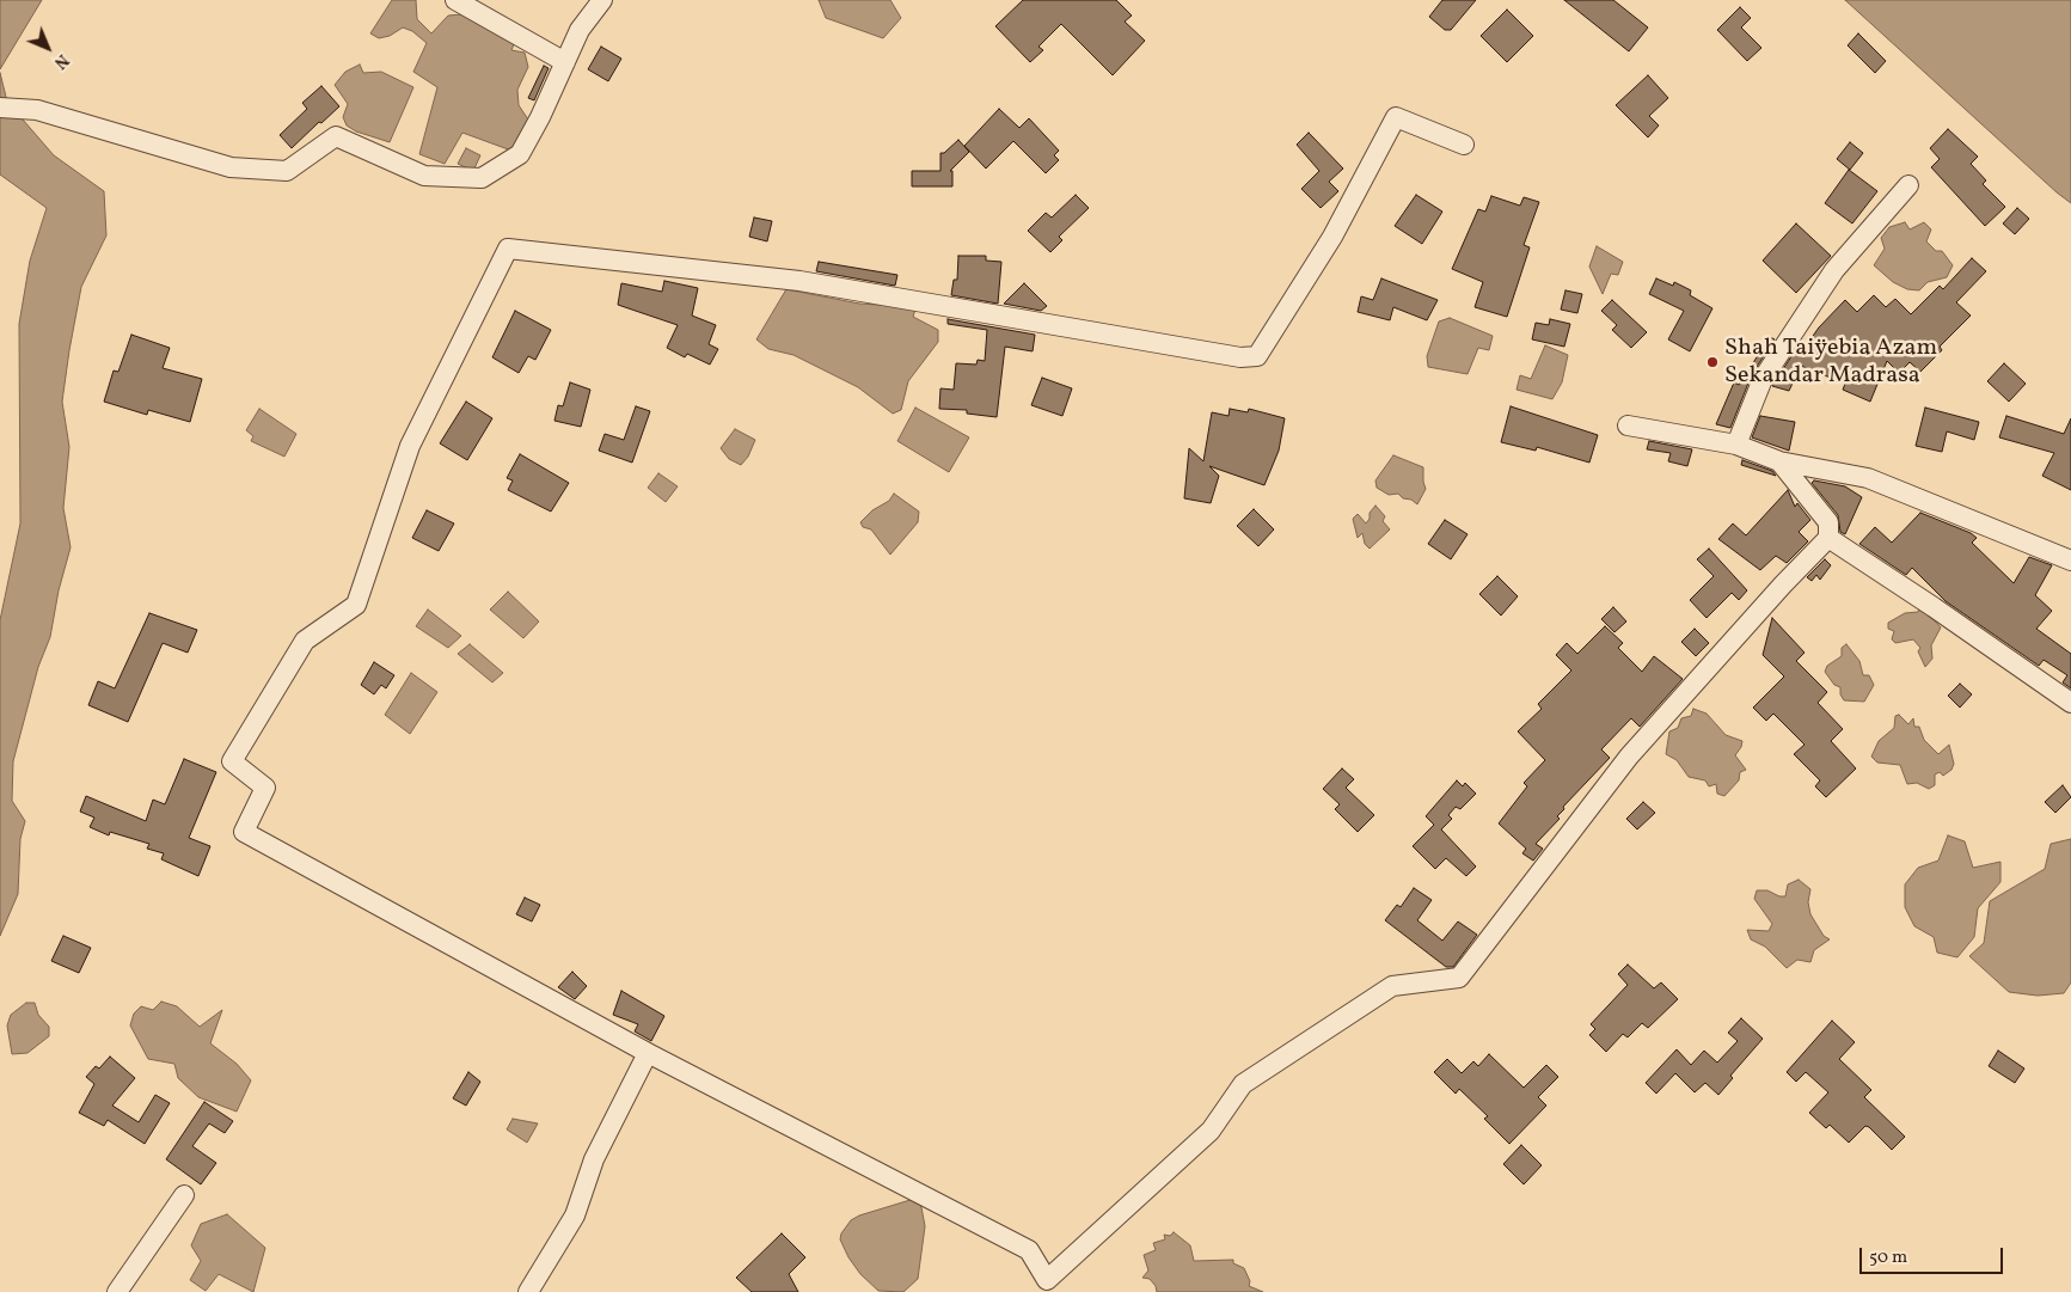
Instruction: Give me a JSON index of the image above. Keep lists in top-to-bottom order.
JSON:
{
  "places": ["Shah Taiÿebia Azam Sekandar Madrasa"],
  "scale_bar": "50 m",
  "north": "bottom right"
}
